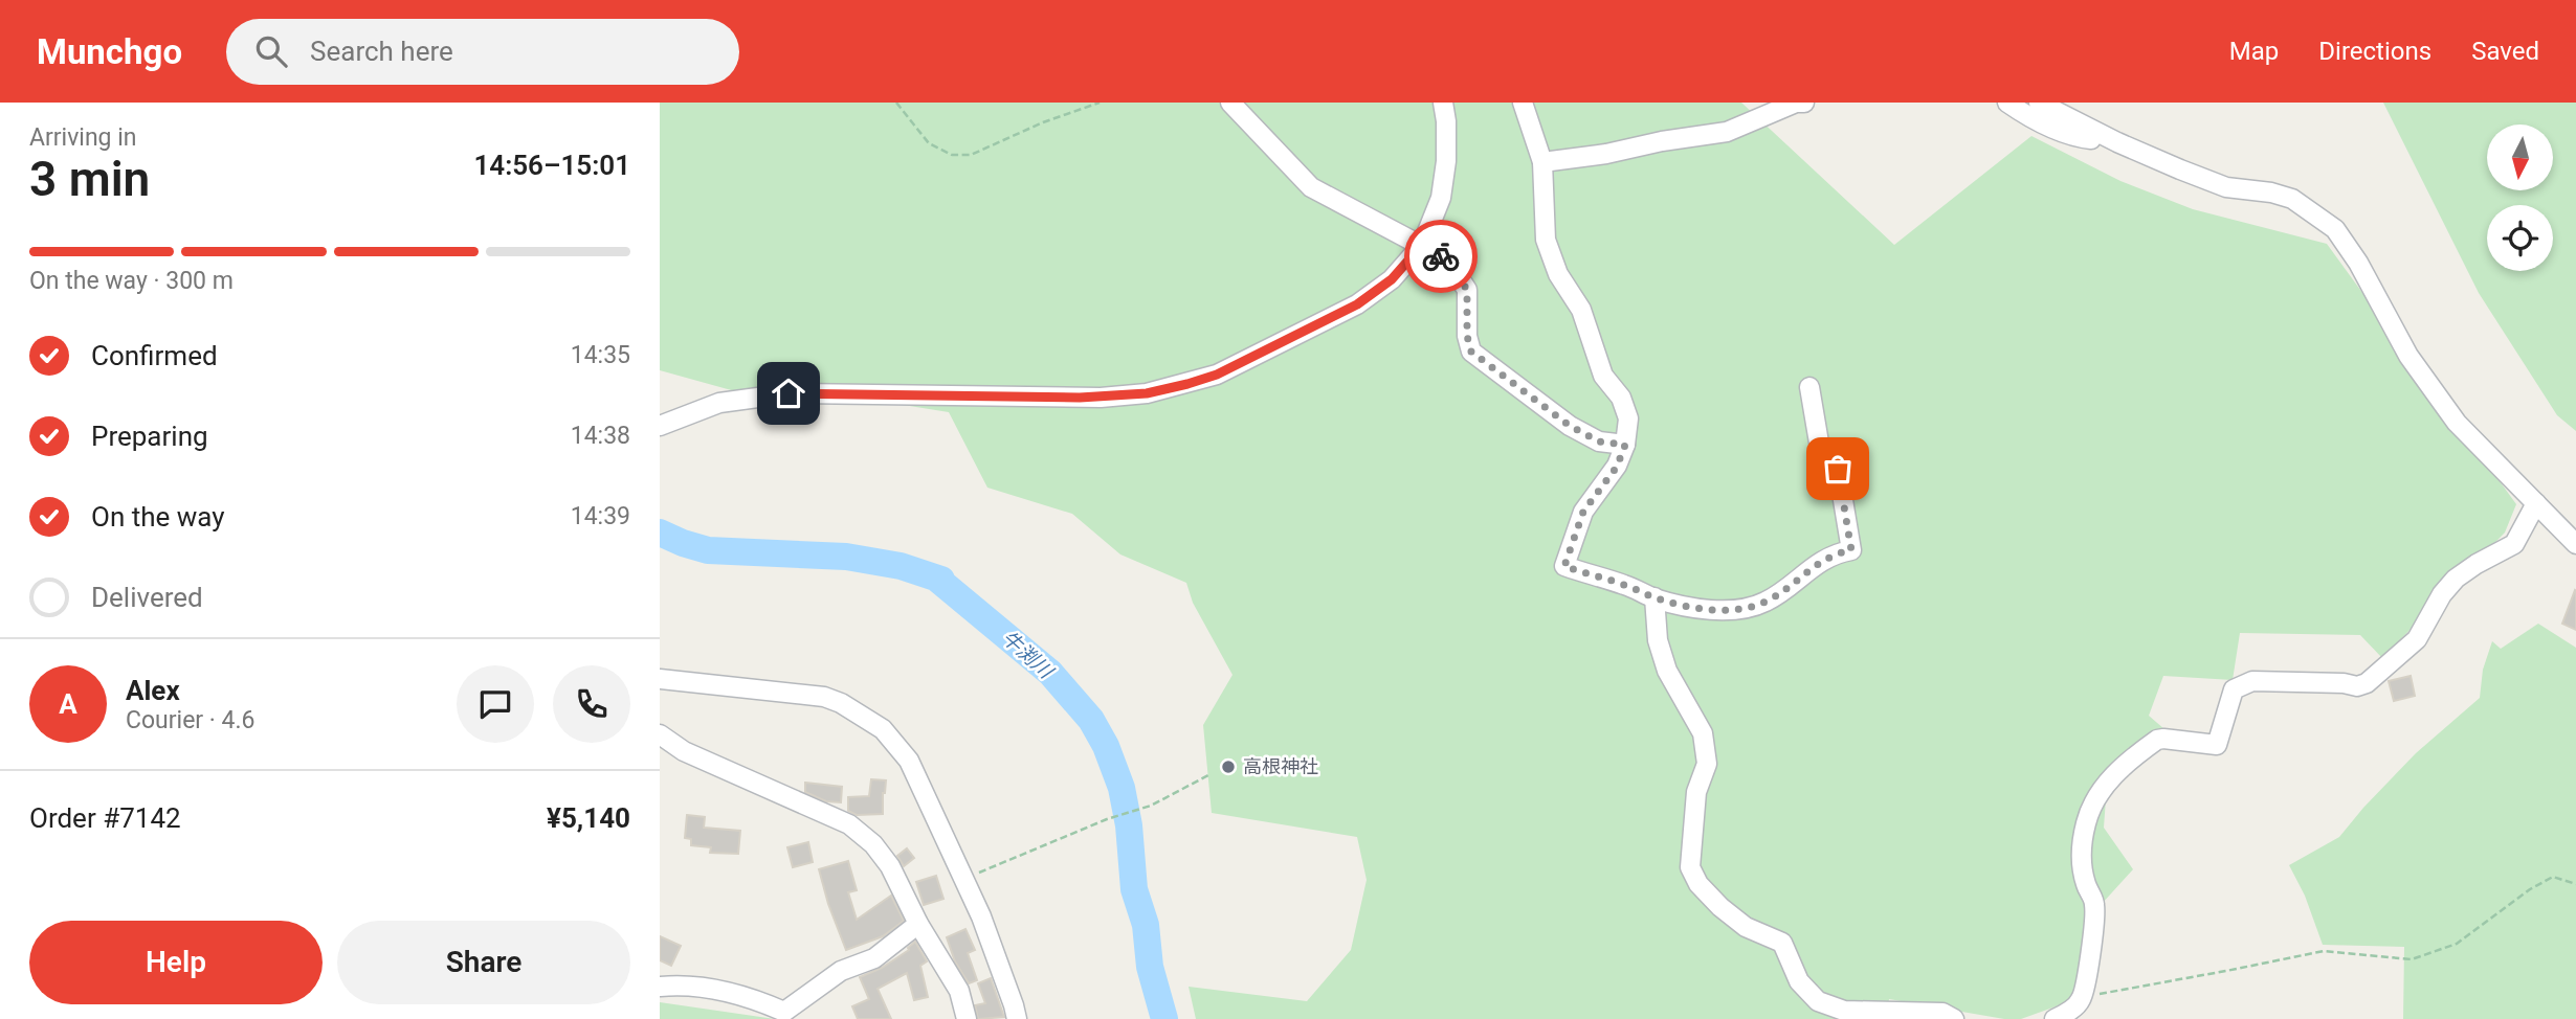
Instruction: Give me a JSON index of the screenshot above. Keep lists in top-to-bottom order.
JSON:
{
  "water": ["牛渕川"],
  "places": ["高根神社"],
  "north": "bottom",
  "page": {
    "header": "Munchgo",
    "search": "Search here",
    "nav": ["Map", "Directions", "Saved"],
    "heading": ["3 min", "Arriving in", "14:56–15:01"],
    "panel": [
      "Alex",
      "Courier · 4.6",
      "Order #7142",
      "¥5,140"
    ],
    "bar": "On the way · 300 m",
    "list": [
      ["Confirmed", "14:35"],
      ["Preparing", "14:38"],
      ["On the way", "14:39"],
      "Delivered"
    ],
    "round": "A",
    "buttons": ["Help", "Share"]
  }
}
